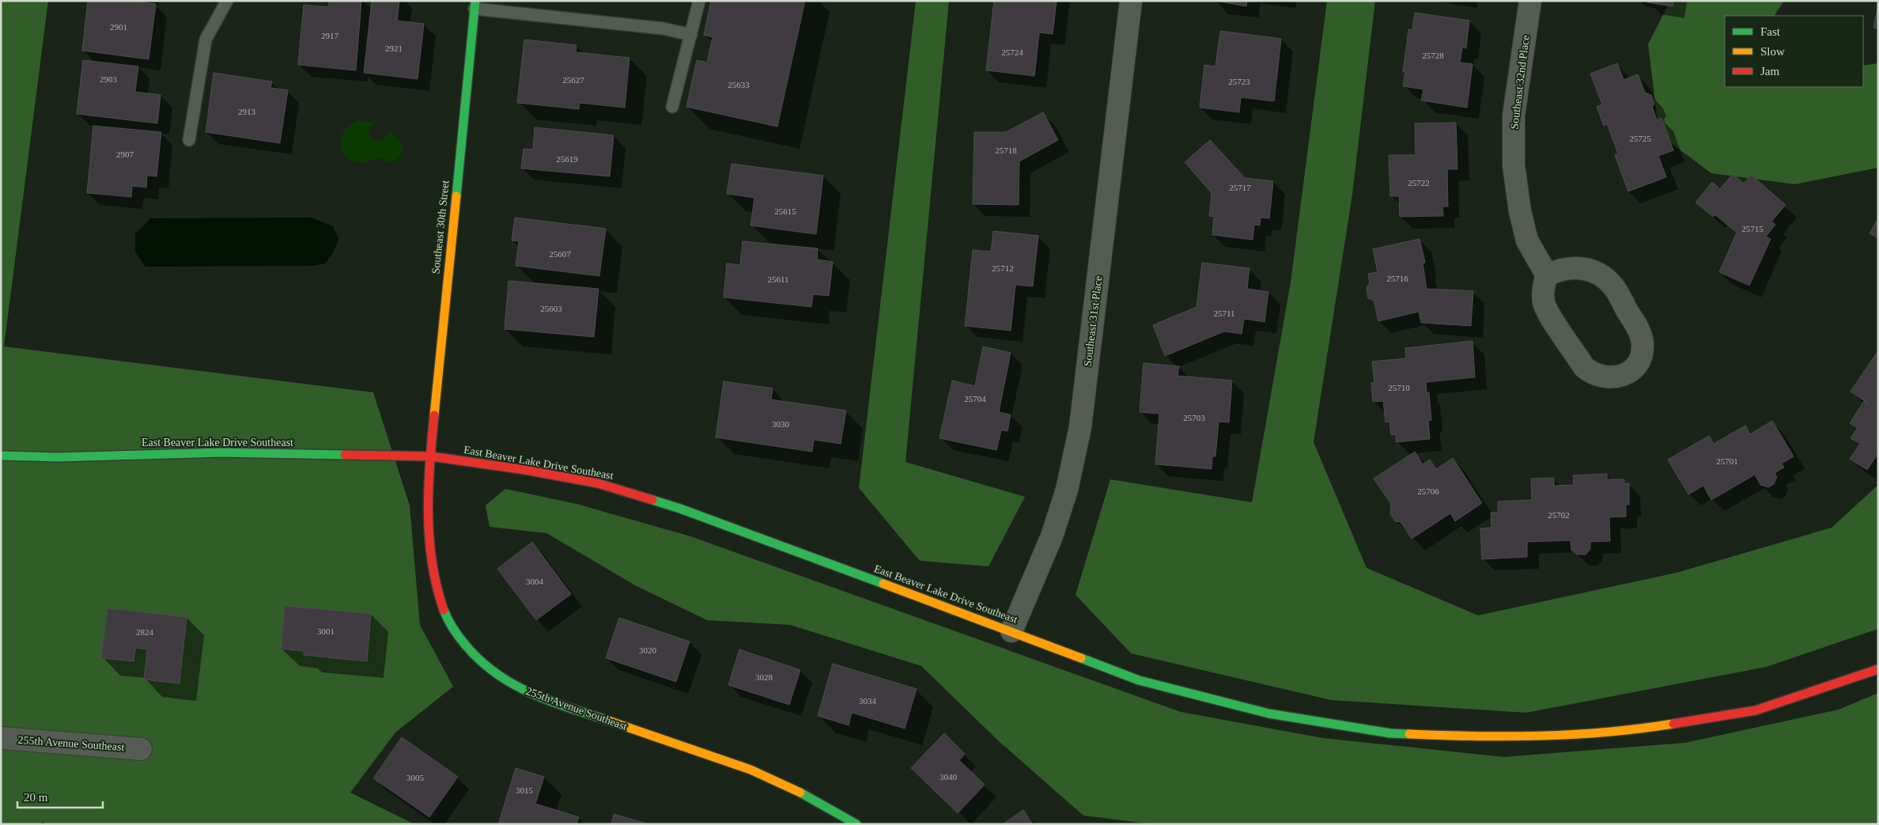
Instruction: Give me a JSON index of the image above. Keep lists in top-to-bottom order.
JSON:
{
  "streets": {
    "street": [
      "Southeast 32nd Place",
      "Southeast 30th Street",
      "Southeast 31st Place",
      "East Beaver Lake Drive Southeast",
      "255th Avenue Southeast"
    ]
  },
  "crossings": [
    ["Southeast 30th Street", "East Beaver Lake Drive Southeast"],
    ["Southeast 30th Street", "255th Avenue Southeast"],
    ["Southeast 31st Place", "East Beaver Lake Drive Southeast"],
    ["East Beaver Lake Drive Southeast", "255th Avenue Southeast"]
  ],
  "house_numbers": [
    "2901",
    "2917",
    "2921",
    "25724",
    "25728",
    "2903",
    "25627",
    "25723",
    "25633",
    "2913",
    "25725",
    "25718",
    "2907",
    "25619",
    "25722",
    "25717",
    "25615",
    "25715",
    "25607",
    "25712",
    "25716",
    "25611",
    "25603",
    "25711",
    "25710",
    "25704",
    "25703",
    "3030",
    "25701",
    "25706",
    "25702",
    "3004",
    "3001",
    "2824",
    "3020",
    "3028",
    "3034",
    "3040",
    "3005",
    "3015"
  ],
  "legend": ["Fast", "Slow", "Jam"],
  "scale_bar": "20 m"
}
